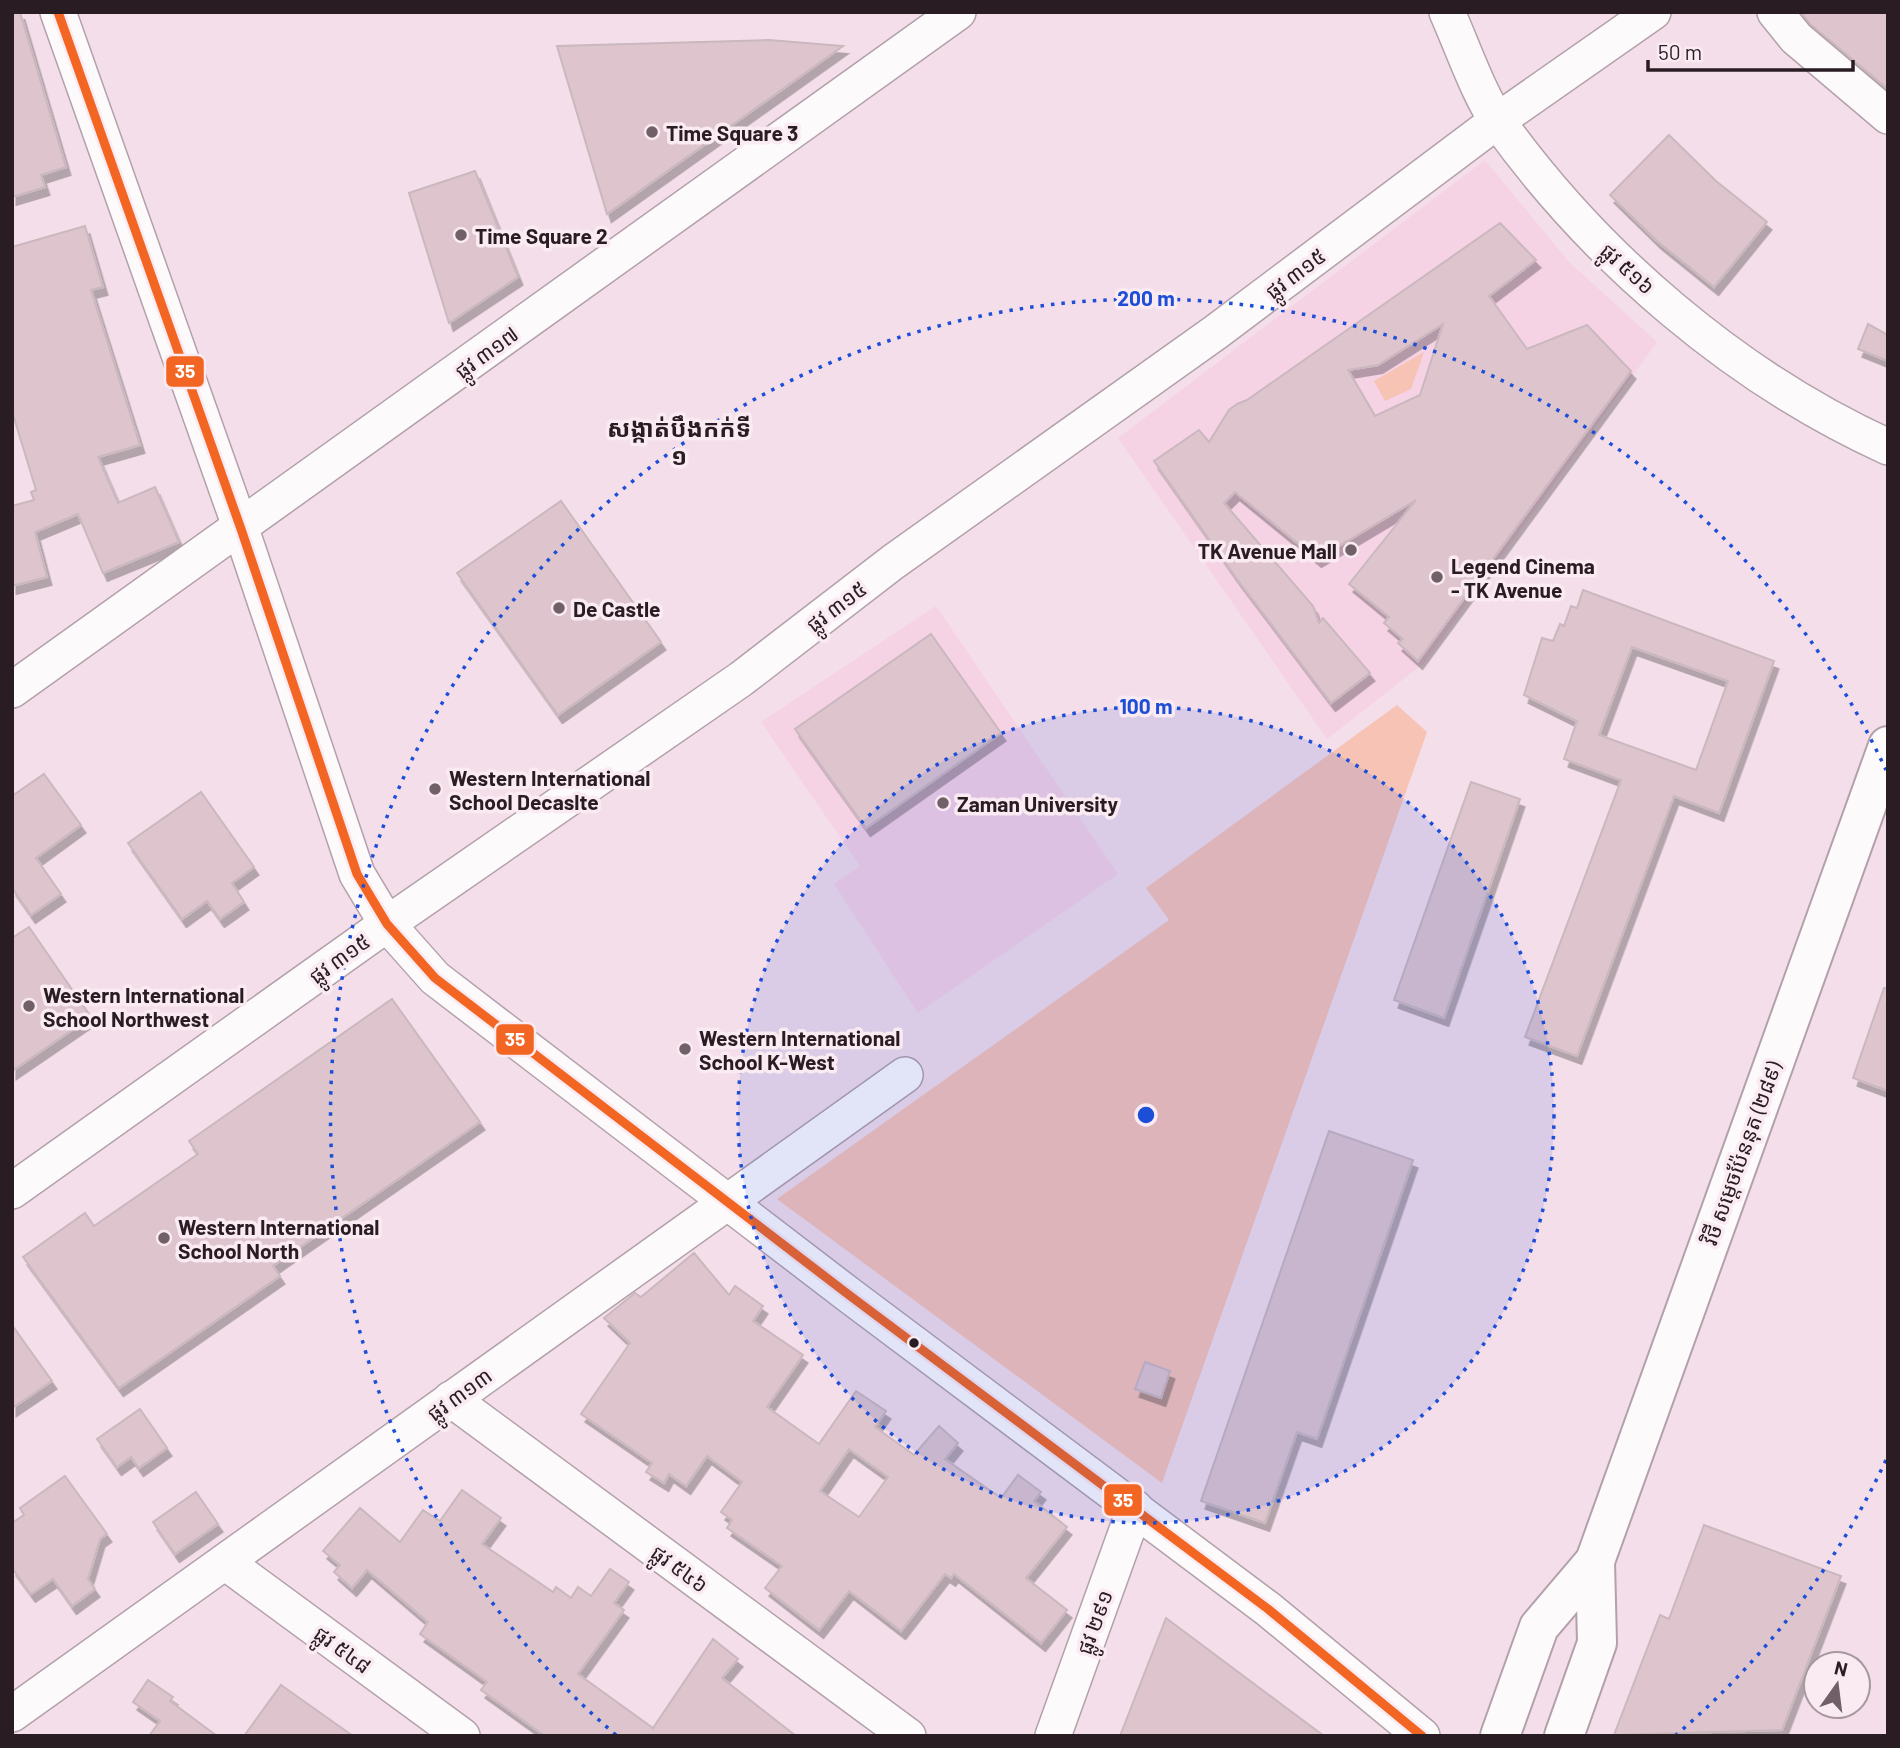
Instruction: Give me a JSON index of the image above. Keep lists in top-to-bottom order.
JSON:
{
  "streets": {
    "main road": ["វិថី សម្តេចប៉ែននុត (២៨៩)"],
    "street": [
      "ផ្លូវ ៥១៦",
      "ផ្លូវ ៣១៥",
      "ផ្លូវ ៣១៧",
      "ផ្លូវ ៣១៣",
      "ផ្លូវ ៥៤៦",
      "ផ្លូវ ២៩១",
      "ផ្លូវ ៥៤៨"
    ]
  },
  "crossings": [
    ["ផ្លូវ ៥១៦", "ផ្លូវ ៣១៥"],
    ["ផ្លូវ ៣១៣", "ផ្លូវ ៥៤៦"],
    ["ផ្លូវ ៣១៣", "ផ្លូវ ៥៤៨"]
  ],
  "districts": ["សង្កាត់បឹងកក់ទី ១"],
  "places": [
    "Time Square 3",
    "Time Square 2",
    "TK Avenue Mall",
    "Legend Cinema - TK Avenue",
    "De Castle",
    "Western International School Decaslte",
    "Zaman University",
    "Western International School Northwest",
    "Western International School K-West",
    "Western International School North"
  ],
  "lines": ["transit line 35"],
  "scale_bar": "50 m",
  "north": "top",
  "rings": ["200 m", "100 m"]
}
